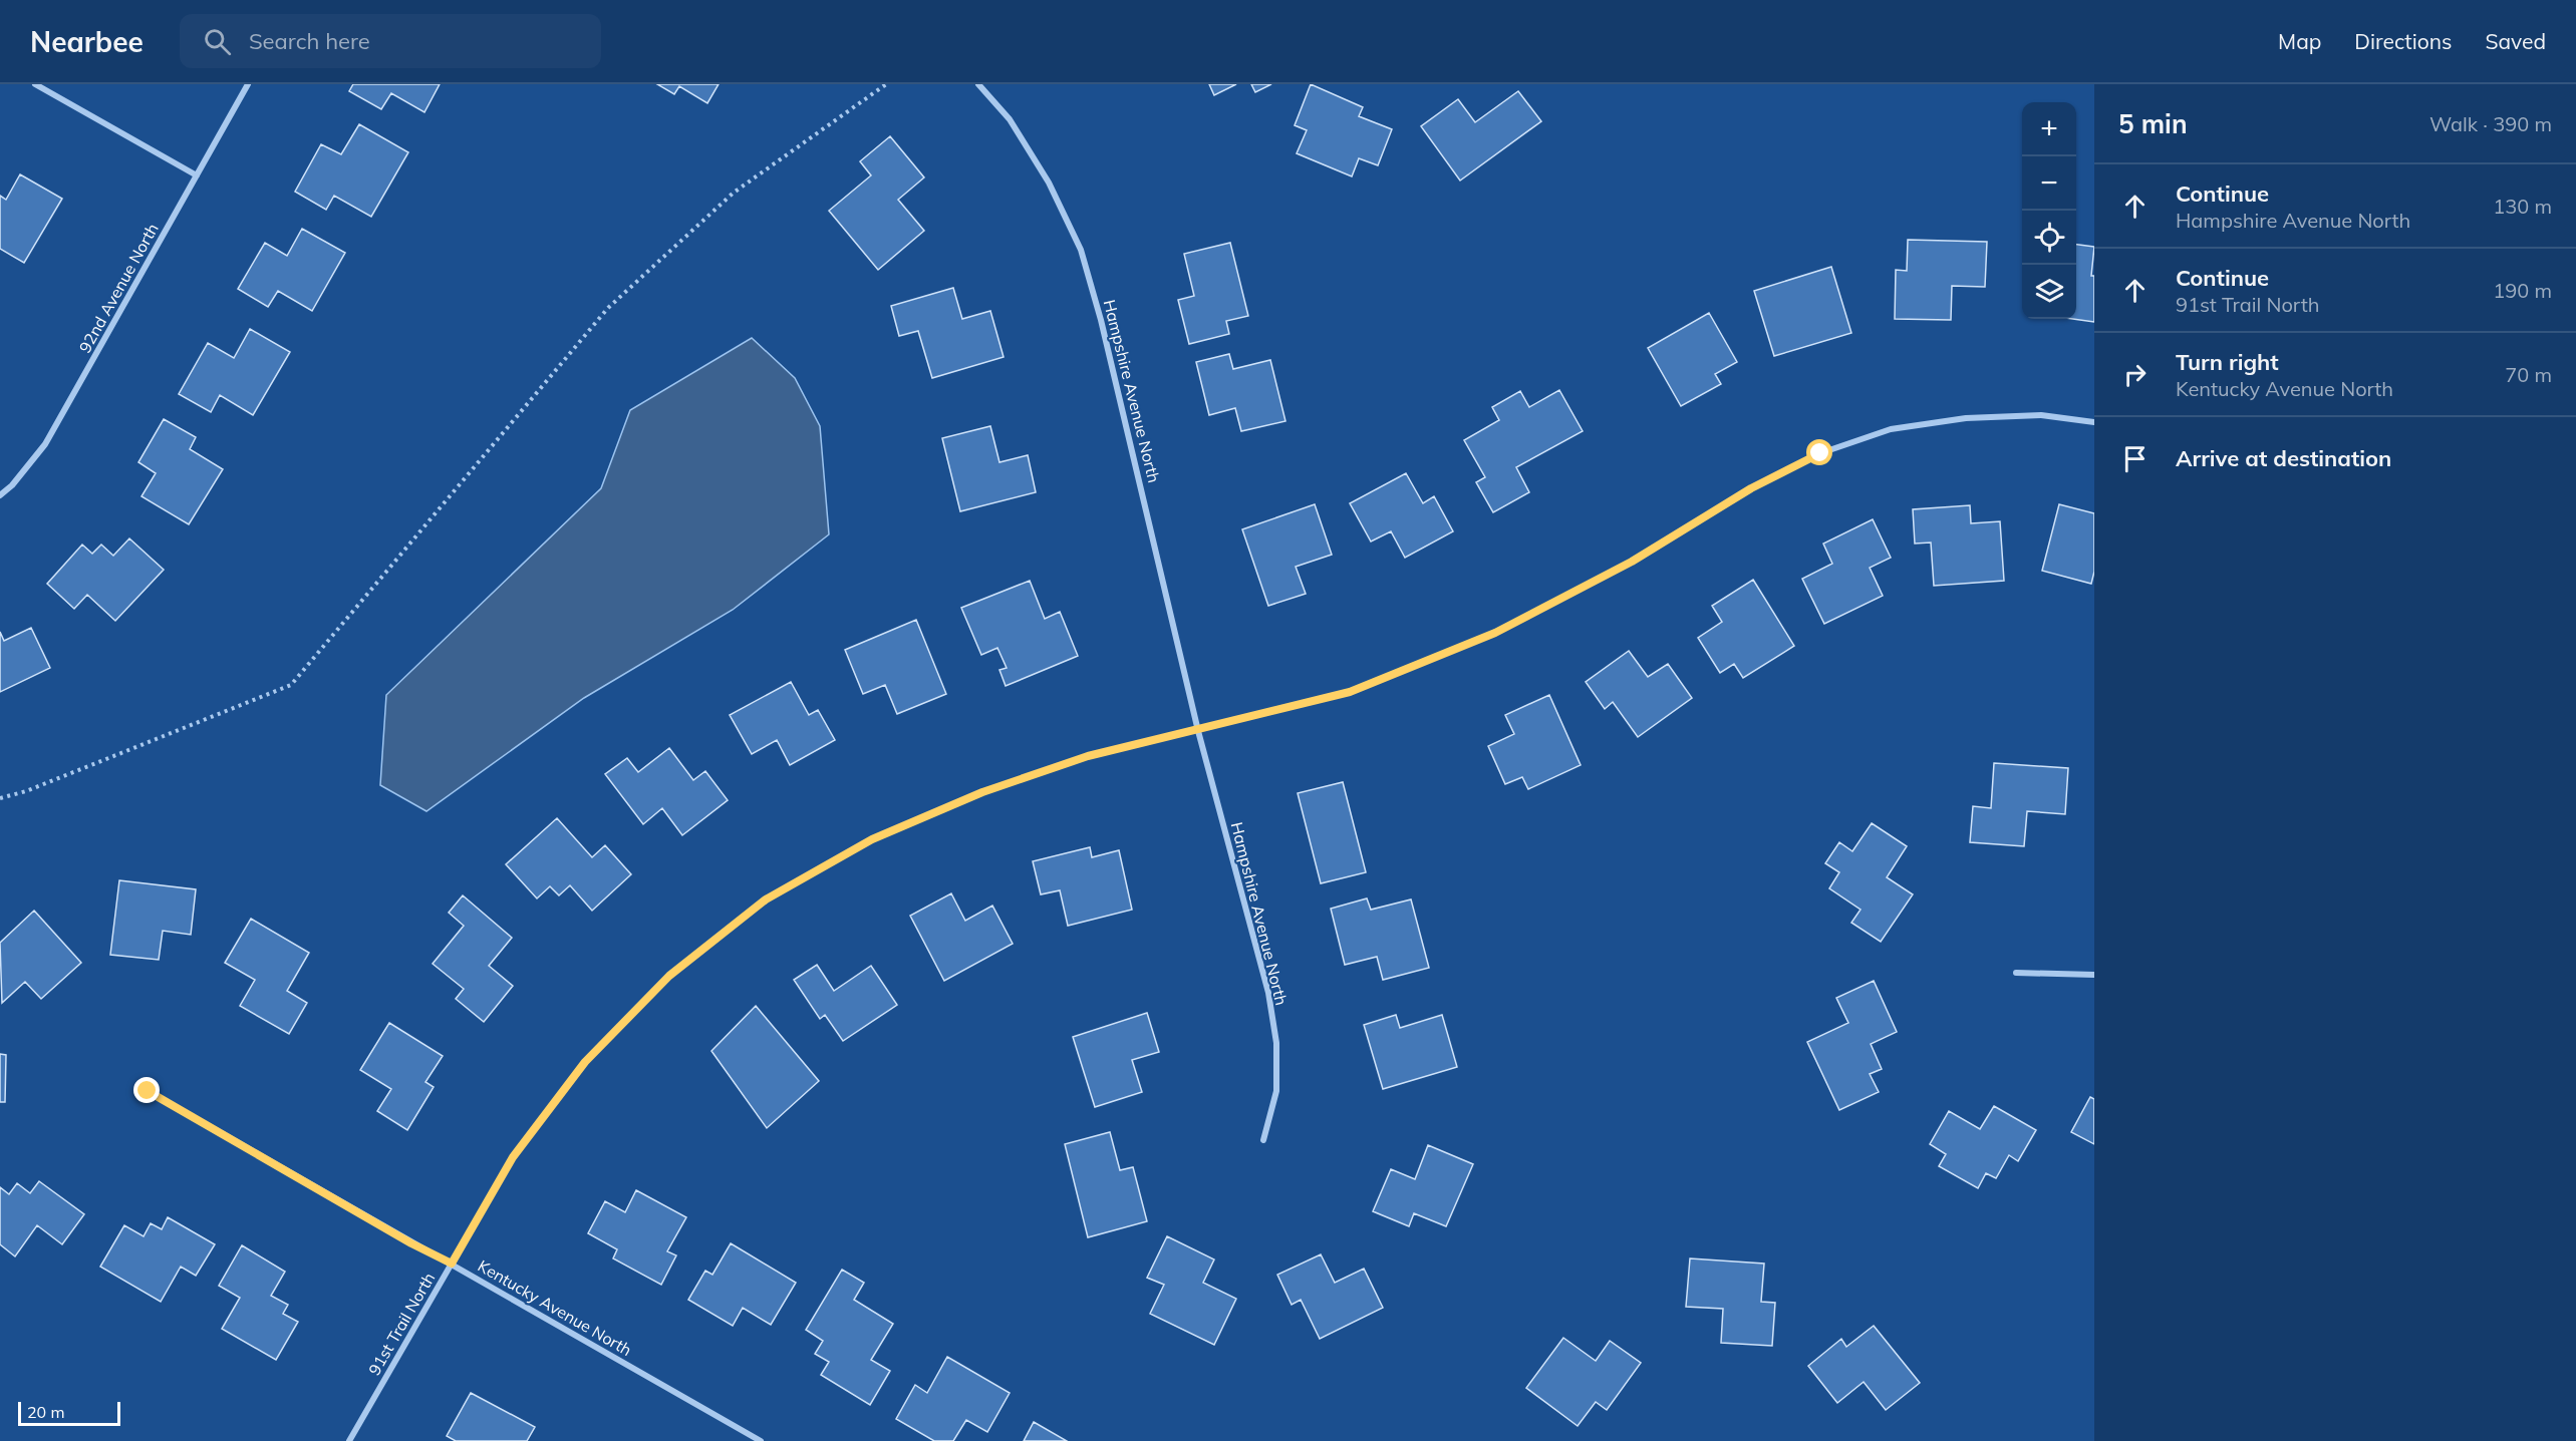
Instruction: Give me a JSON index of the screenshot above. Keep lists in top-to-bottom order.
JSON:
{
  "streets": {
    "street": [
      "92nd Avenue North",
      "Hampshire Avenue North",
      "Kentucky Avenue North",
      "91st Trail North"
    ]
  },
  "crossings": [
    ["Hampshire Avenue North", "91st Trail North"],
    ["Kentucky Avenue North", "91st Trail North"]
  ],
  "scale_bar": "20 m",
  "page": {
    "header": "Nearbee",
    "search": "Search here",
    "nav": ["Map", "Directions", "Saved"],
    "heading": ["5 min", "Walk · 390 m"],
    "map_buttons": ["+", "−"],
    "list": [
      ["Continue", "Hampshire Avenue North", "130 m"],
      ["Continue", "91st Trail North", "190 m"],
      ["Turn right", "Kentucky Avenue North", "70 m"],
      "Arrive at destination"
    ],
    "scale": "20 m"
  }
}
